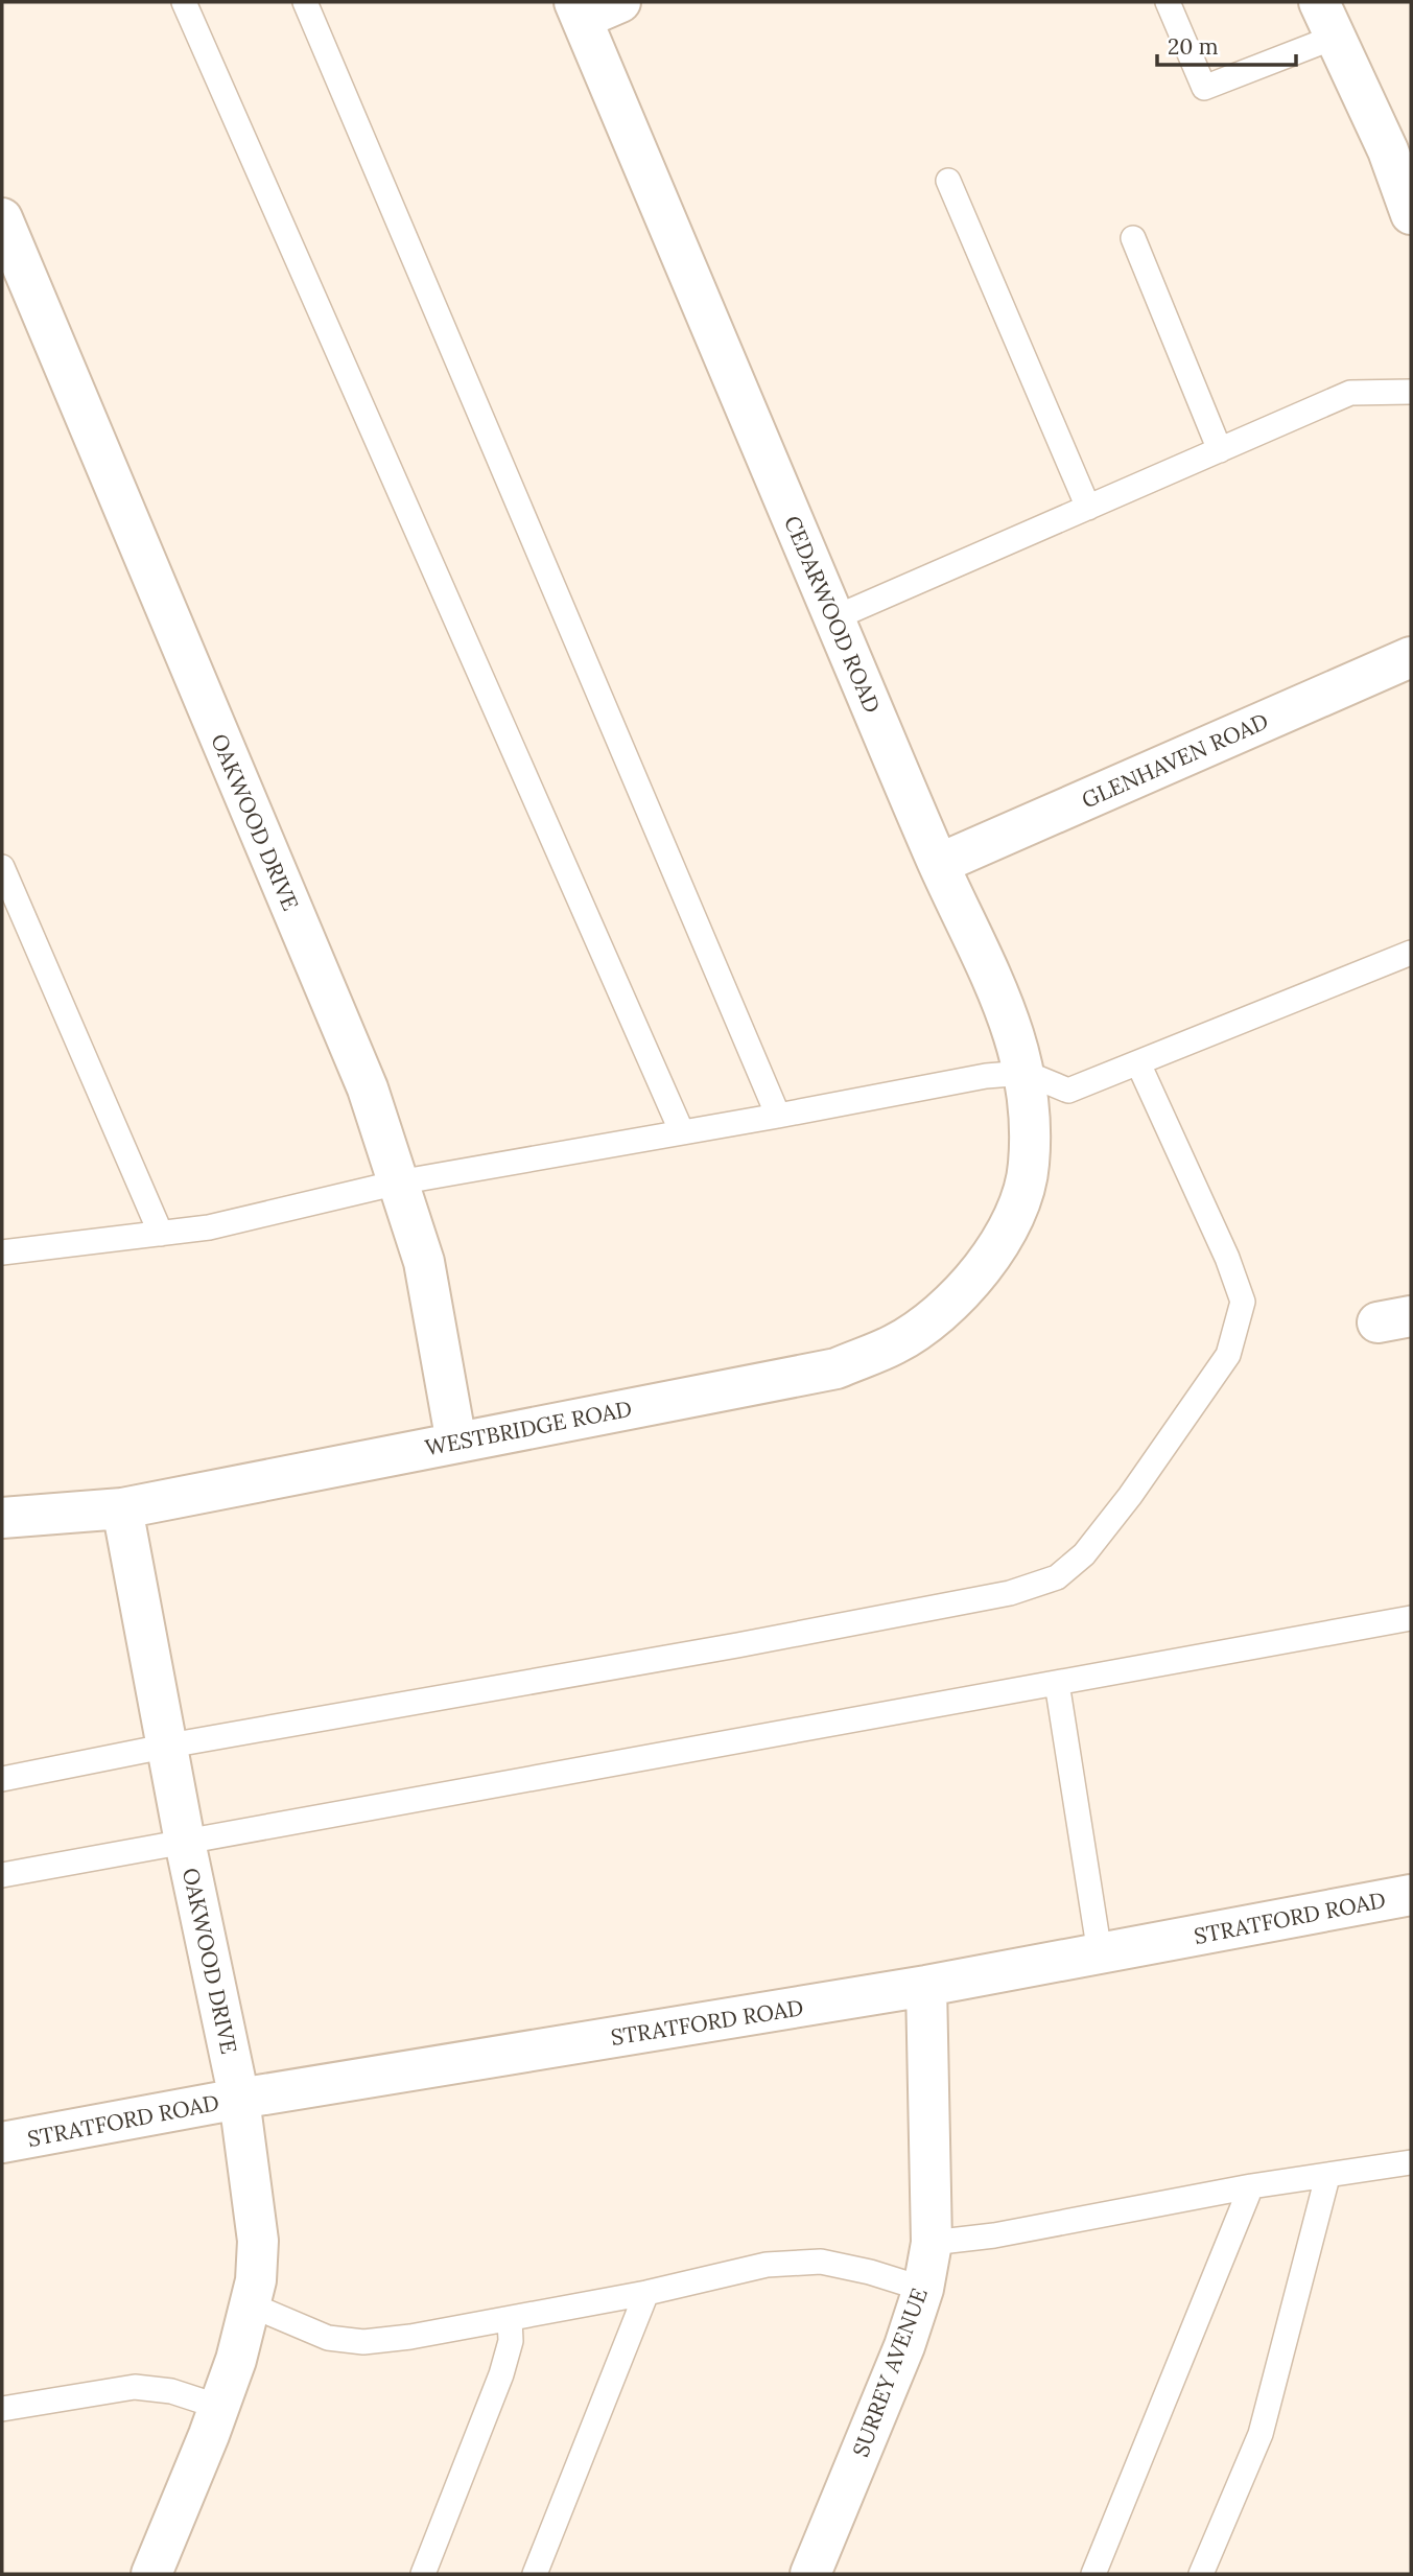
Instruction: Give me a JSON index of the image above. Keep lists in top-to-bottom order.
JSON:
{
  "streets": {
    "street": [
      "CEDARWOOD ROAD",
      "GLENHAVEN ROAD",
      "OAKWOOD DRIVE",
      "WESTBRIDGE ROAD",
      "STRATFORD ROAD",
      "SURREY AVENUE"
    ]
  },
  "crossings": [
    ["CEDARWOOD ROAD", "GLENHAVEN ROAD"],
    ["CEDARWOOD ROAD", "WESTBRIDGE ROAD"],
    ["OAKWOOD DRIVE", "WESTBRIDGE ROAD"],
    ["OAKWOOD DRIVE", "STRATFORD ROAD"],
    ["STRATFORD ROAD", "SURREY AVENUE"]
  ],
  "scale_bar": "20 m"
}
